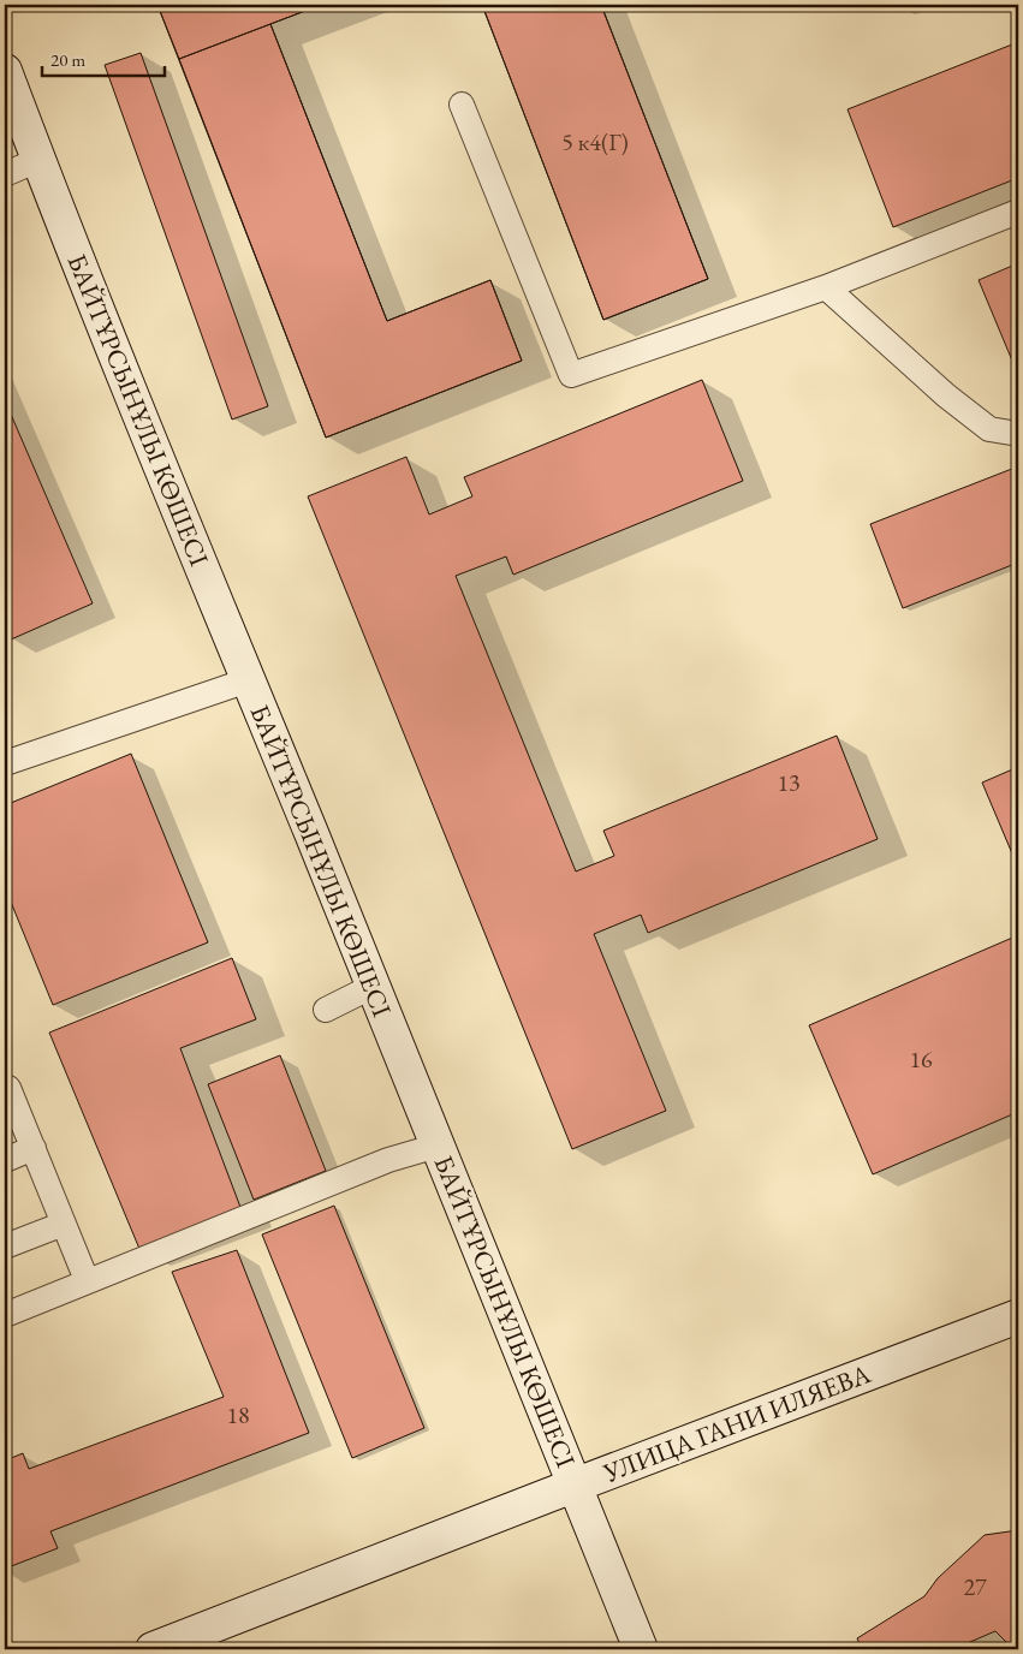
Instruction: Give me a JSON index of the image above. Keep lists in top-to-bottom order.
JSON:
{
  "streets": {
    "main road": ["БАЙТҰРСЫНҰЛЫ КӨШЕСІ", "УЛИЦА ГАНИ ИЛЯЕВА"]
  },
  "crossings": [
    ["БАЙТҰРСЫНҰЛЫ КӨШЕСІ", "УЛИЦА ГАНИ ИЛЯЕВА"]
  ],
  "house_numbers": [
    "5 к4(Г)",
    "13",
    "16",
    "18",
    "27"
  ],
  "scale_bar": "20 m"
}
